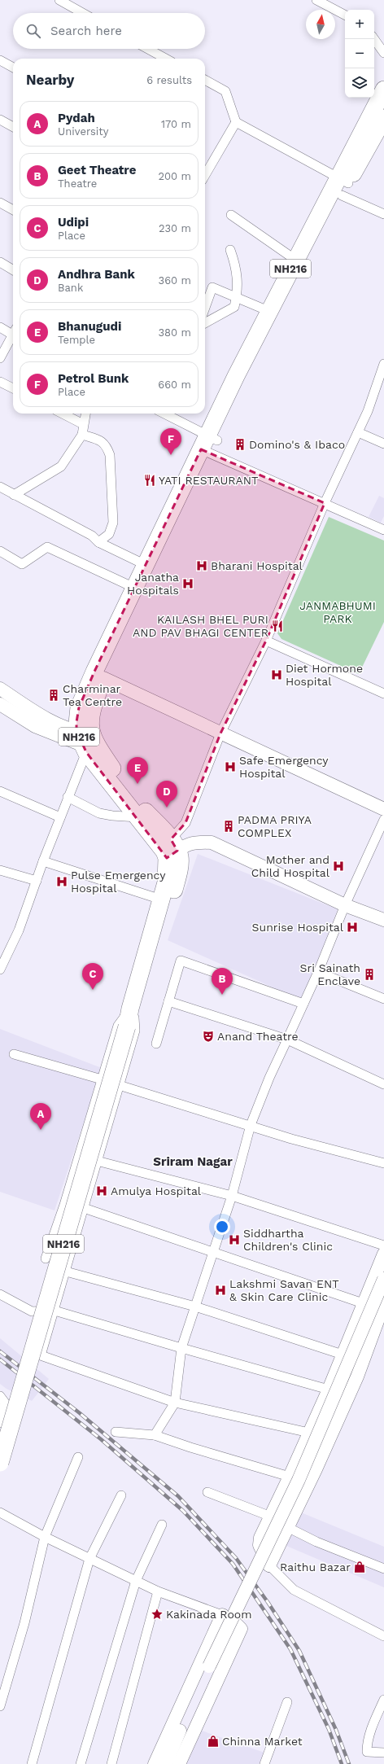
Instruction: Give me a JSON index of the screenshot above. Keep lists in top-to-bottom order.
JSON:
{
  "streets": {
    "highway": ["NH216"]
  },
  "districts": ["Sriram Nagar"],
  "parks": ["JANMABHUMI PARK"],
  "places": {
    "building": [
      "Domino's & Ibaco",
      "Charminar Tea Centre",
      "PADMA PRIYA COMPLEX",
      "Sri Sainath Enclave"
    ],
    "restaurant": ["YATI RESTAURANT", "KAILASH BHEL PURI AND PAV BHAGI CENTER"],
    "hospital": [
      "Bharani Hospital",
      "Janatha Hospitals",
      "Diet Hormone Hospital",
      "Safe Emergency Hospital",
      "Mother and Child Hospital",
      "Pulse Emergency Hospital",
      "Sunrise Hospital",
      "Amulya Hospital",
      "Siddhartha Children's Clinic",
      "Lakshmi Savan ENT & Skin Care Clinic"
    ],
    "theatre": ["Anand Theatre"],
    "shop": ["Raithu Bazar", "Chinna Market"],
    "place": ["Kakinada Room"]
  },
  "north": "top",
  "page": {
    "map_buttons": ["+", "−"],
    "search": "Search here",
    "heading": ["Nearby", "6 results"],
    "list": [
      {
        "mark": "A",
        "name": "Pydah",
        "note": "University",
        "value": "170 m"
      },
      {
        "mark": "B",
        "name": "Geet Theatre",
        "note": "Theatre",
        "value": "200 m"
      },
      {
        "mark": "C",
        "name": "Udipi",
        "note": "Place",
        "value": "230 m"
      },
      {
        "mark": "D",
        "name": "Andhra Bank",
        "note": "Bank",
        "value": "360 m"
      },
      {
        "mark": "E",
        "name": "Bhanugudi",
        "note": "Temple",
        "value": "380 m"
      },
      {
        "mark": "F",
        "name": "Petrol Bunk",
        "note": "Place",
        "value": "660 m"
      }
    ],
    "pins": [
      "F",
      "E",
      "D",
      "C",
      "B",
      "A"
    ]
  }
}
